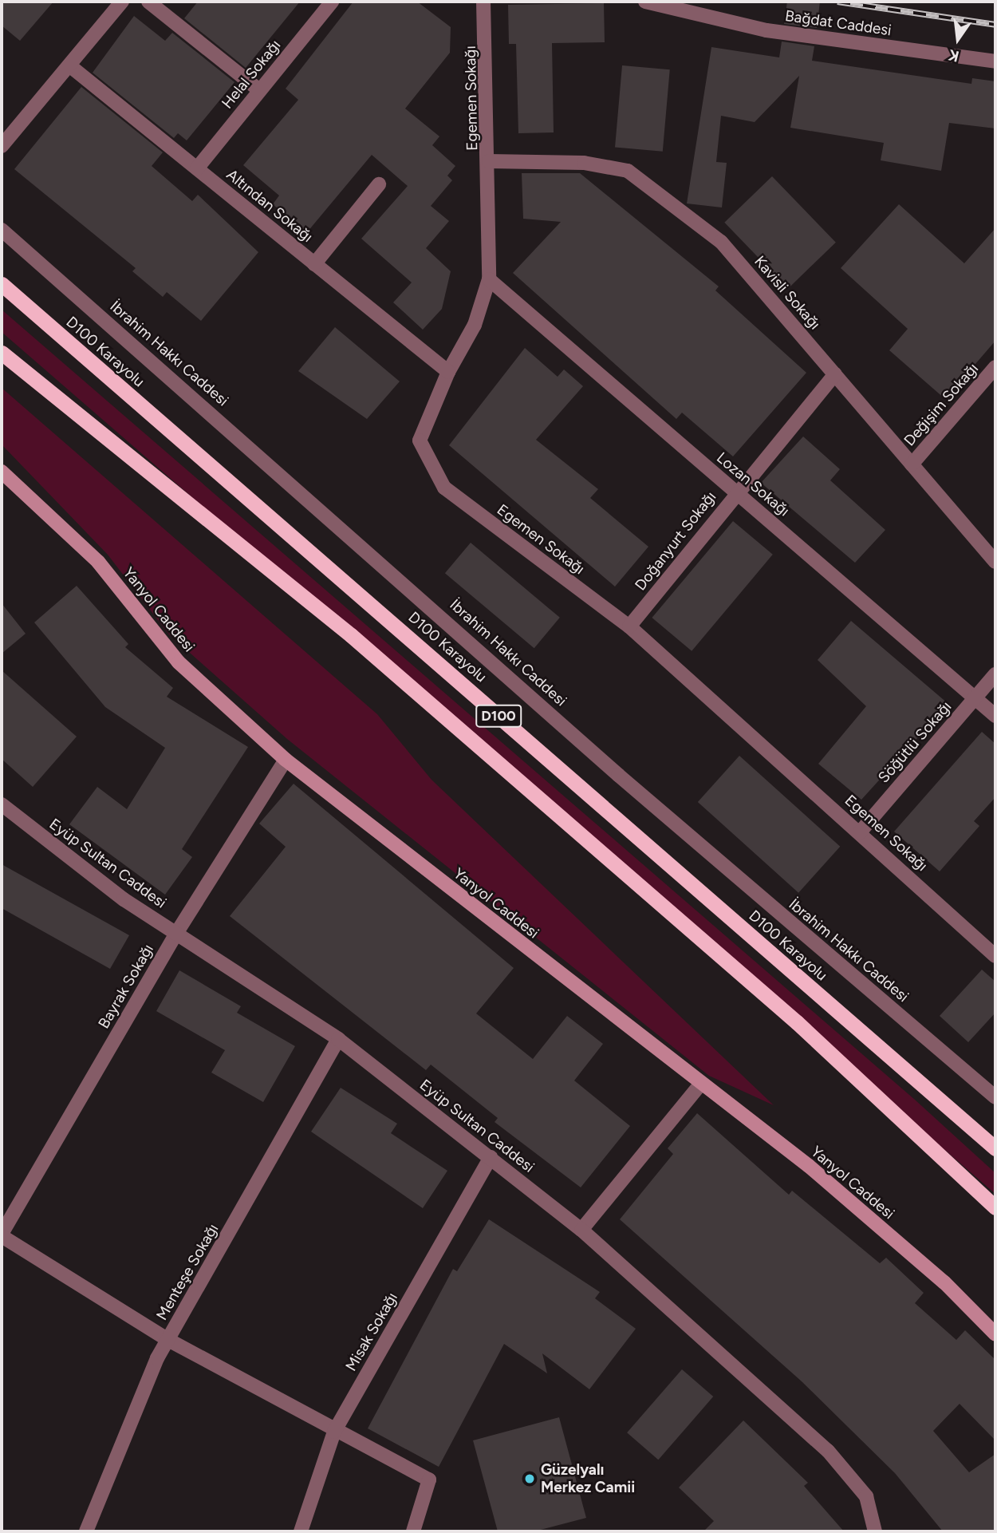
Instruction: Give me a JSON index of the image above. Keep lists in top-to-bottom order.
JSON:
{
  "streets": {
    "highway": ["D100 Karayolu", "D100"],
    "main road": ["Yanyol Caddesi"],
    "street": [
      "Bağdat Caddesi",
      "Helal Sokağı",
      "Egemen Sokağı",
      "Altından Sokağı",
      "Kavisli Sokağı",
      "İbrahim Hakkı Caddesi",
      "Değişim Sokağı",
      "Lozan Sokağı",
      "Doğanyurt Sokağı",
      "Söğütlü Sokağı",
      "Eyüp Sultan Caddesi",
      "Bayrak Sokağı",
      "Menteşe Sokağı",
      "Misak Sokağı"
    ]
  },
  "crossings": [
    ["Helal Sokağı", "Altından Sokağı"],
    ["Egemen Sokağı", "Altından Sokağı"],
    ["Egemen Sokağı", "Kavisli Sokağı"],
    ["Egemen Sokağı", "Lozan Sokağı"],
    ["Egemen Sokağı", "Doğanyurt Sokağı"],
    ["Egemen Sokağı", "Söğütlü Sokağı"],
    ["Kavisli Sokağı", "Değişim Sokağı"],
    ["Kavisli Sokağı", "Doğanyurt Sokağı"],
    ["Lozan Sokağı", "Doğanyurt Sokağı"],
    ["Lozan Sokağı", "Söğütlü Sokağı"],
    ["Yanyol Caddesi", "Bayrak Sokağı"],
    ["Eyüp Sultan Caddesi", "Bayrak Sokağı"],
    ["Eyüp Sultan Caddesi", "Menteşe Sokağı"],
    ["Eyüp Sultan Caddesi", "Misak Sokağı"]
  ],
  "places": ["Güzelyalı Merkez Camii"],
  "north": "bottom"
}
